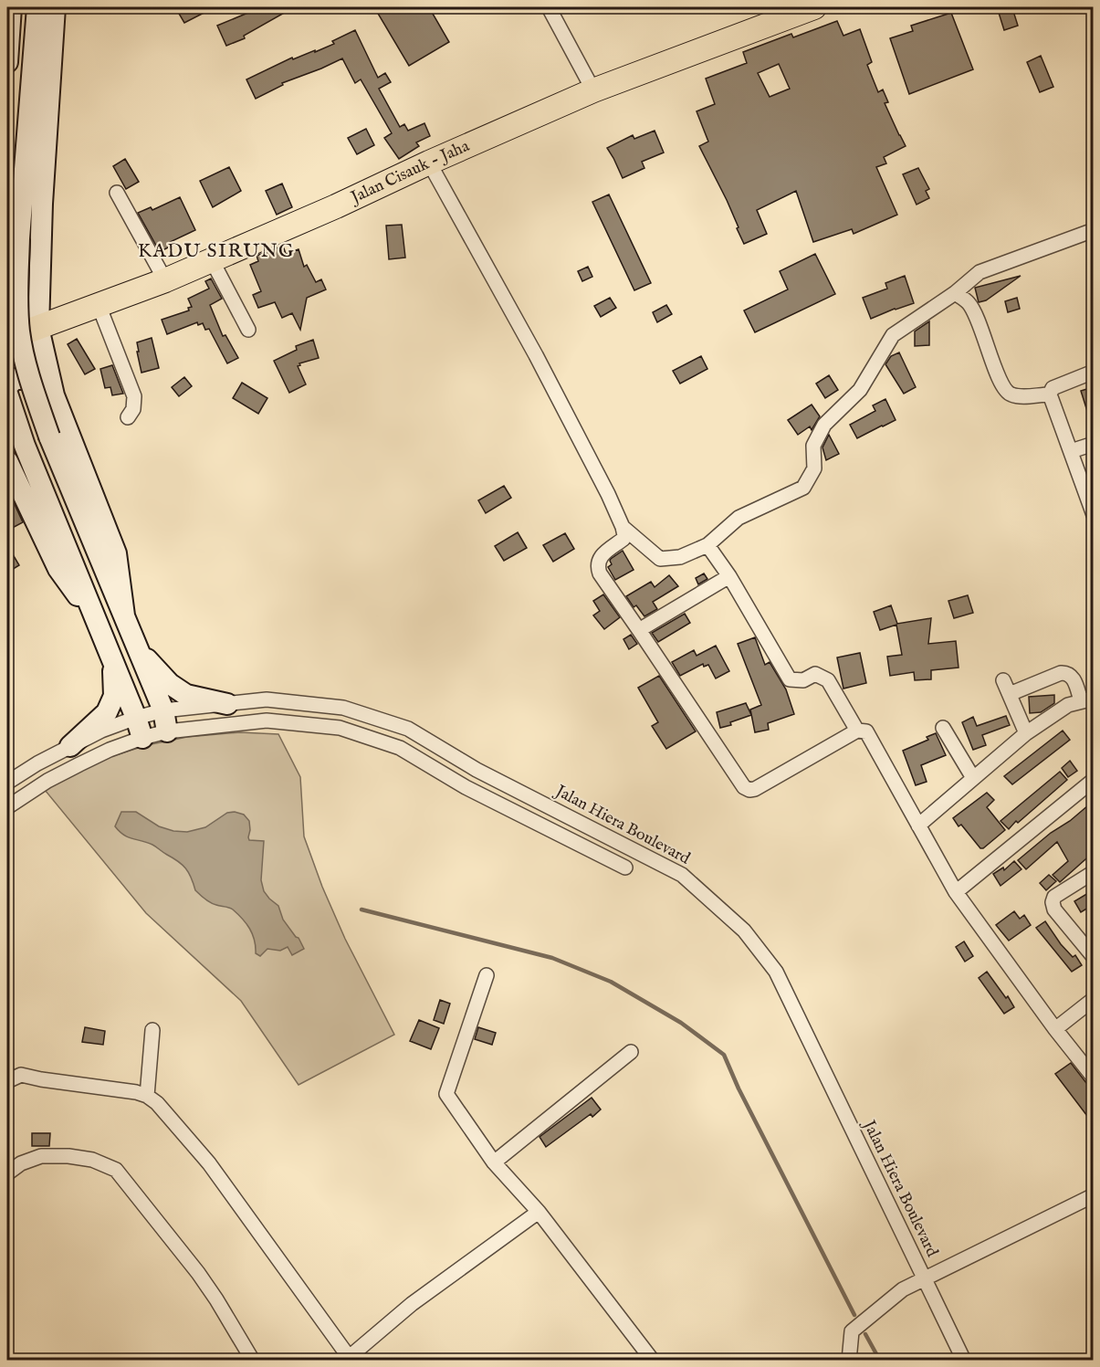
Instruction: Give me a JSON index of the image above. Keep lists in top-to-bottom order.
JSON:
{
  "streets": {
    "main road": ["Jalan Cisauk - Jaha"],
    "street": ["Jalan Hiera Boulevard"]
  },
  "districts": ["KADU SIRUNG"]
}
